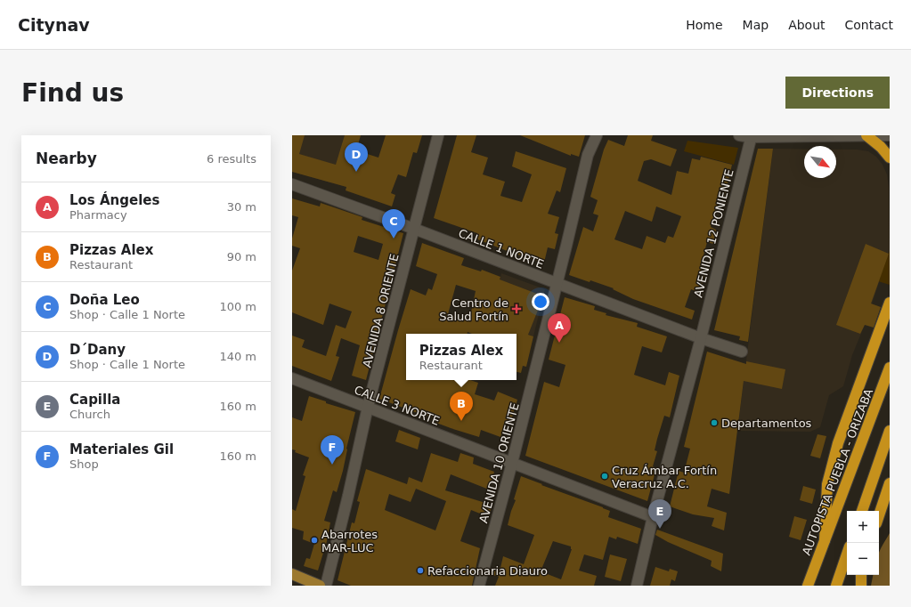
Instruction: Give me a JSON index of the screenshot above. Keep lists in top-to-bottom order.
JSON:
{
  "streets": {
    "highway": ["AUTOPISTA PUEBLA - ORIZABA"],
    "street": [
      "AVENIDA 12 PONIENTE",
      "CALLE 1 NORTE",
      "AVENIDA 8 ORIENTE",
      "CALLE 3 NORTE",
      "AVENIDA 10 ORIENTE"
    ]
  },
  "crossings": [
    ["AVENIDA 12 PONIENTE", "CALLE 1 NORTE"],
    ["AVENIDA 12 PONIENTE", "CALLE 3 NORTE"],
    ["CALLE 1 NORTE", "AVENIDA 8 ORIENTE"],
    ["CALLE 1 NORTE", "AVENIDA 10 ORIENTE"],
    ["AVENIDA 8 ORIENTE", "CALLE 3 NORTE"],
    ["CALLE 3 NORTE", "AVENIDA 10 ORIENTE"]
  ],
  "places": {
    "health": ["Centro de Salud Fortín"],
    "other": [
      "Departamentos",
      "Cruz Ámbar Fortín Veracruz A.C.",
      "Abarrotes MAR-LUC",
      "Refaccionaria Diauro"
    ]
  },
  "north": "bottom right",
  "page": {
    "header": "Citynav",
    "nav": [
      "Home",
      "Map",
      "About",
      "Contact"
    ],
    "buttons": "Directions",
    "title": "Find us",
    "heading": ["Nearby", "6 results"],
    "pins": [
      "D",
      "C",
      "A",
      "B",
      "F",
      "E"
    ],
    "list": [
      {
        "mark": "A",
        "name": "Los Ángeles",
        "note": "Pharmacy",
        "value": "30 m"
      },
      {
        "mark": "B",
        "name": "Pizzas Alex",
        "note": "Restaurant",
        "value": "90 m"
      },
      {
        "mark": "C",
        "name": "Doña Leo",
        "note": "Shop · Calle 1 Norte",
        "value": "100 m"
      },
      {
        "mark": "D",
        "name": "D´Dany",
        "note": "Shop · Calle 1 Norte",
        "value": "140 m"
      },
      {
        "mark": "E",
        "name": "Capilla",
        "note": "Church",
        "value": "160 m"
      },
      {
        "mark": "F",
        "name": "Materiales Gil",
        "note": "Shop",
        "value": "160 m"
      }
    ],
    "popup": ["Pizzas Alex", "Restaurant"],
    "map_buttons": ["+", "−"]
  }
}
